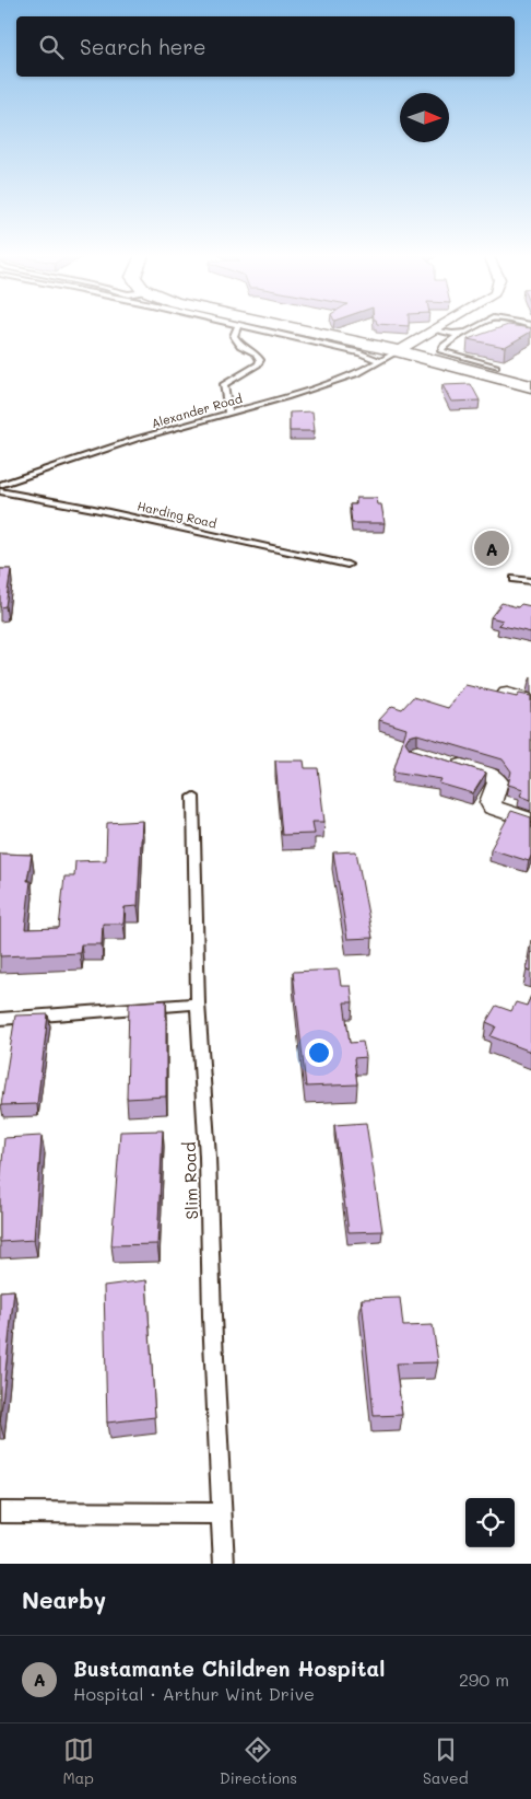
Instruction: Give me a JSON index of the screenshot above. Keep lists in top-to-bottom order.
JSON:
{
  "streets": {
    "lane": ["Alexander Road", "Harding Road", "Slim Road"]
  },
  "north": "right",
  "page": {
    "search": "Search here",
    "pins": "A",
    "heading": "Nearby",
    "list": [
      {
        "mark": "A",
        "name": "Bustamante Children Hospital",
        "note": "Hospital · Arthur Wint Drive",
        "value": "290 m"
      }
    ],
    "nav": ["Map", "Directions", "Saved"]
  }
}
